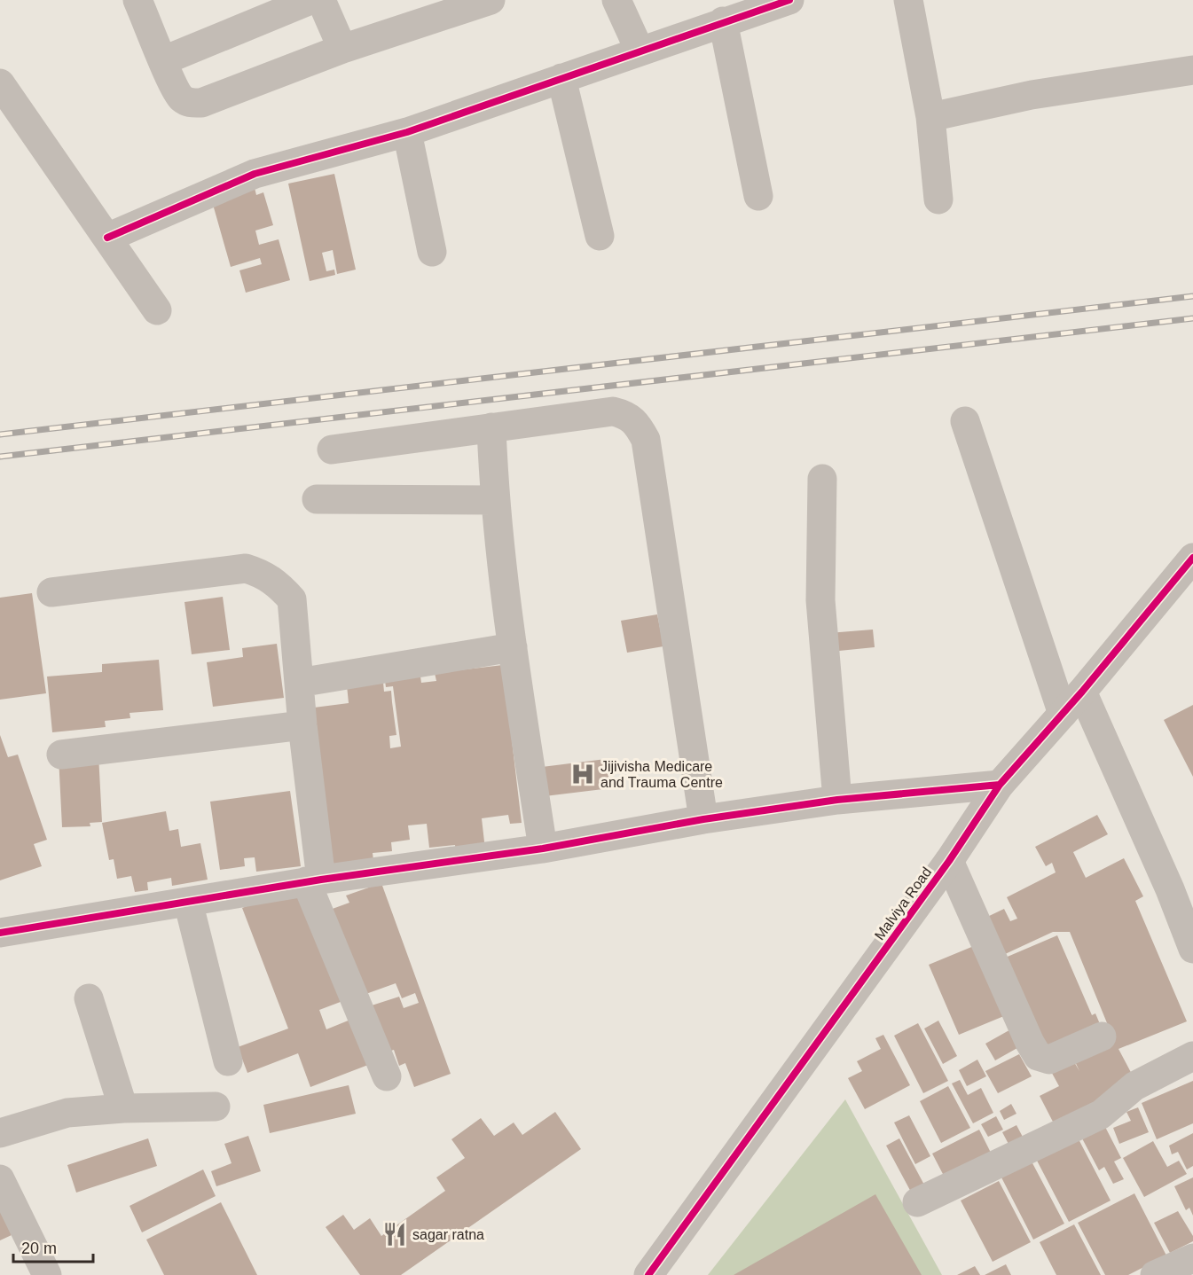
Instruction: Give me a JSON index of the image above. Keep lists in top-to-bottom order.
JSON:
{
  "streets": {
    "street": ["Malviya Road"]
  },
  "places": {
    "hospital": ["Jijivisha Medicare and Trauma Centre"],
    "restaurant": ["sagar ratna"]
  },
  "scale_bar": "20 m"
}
